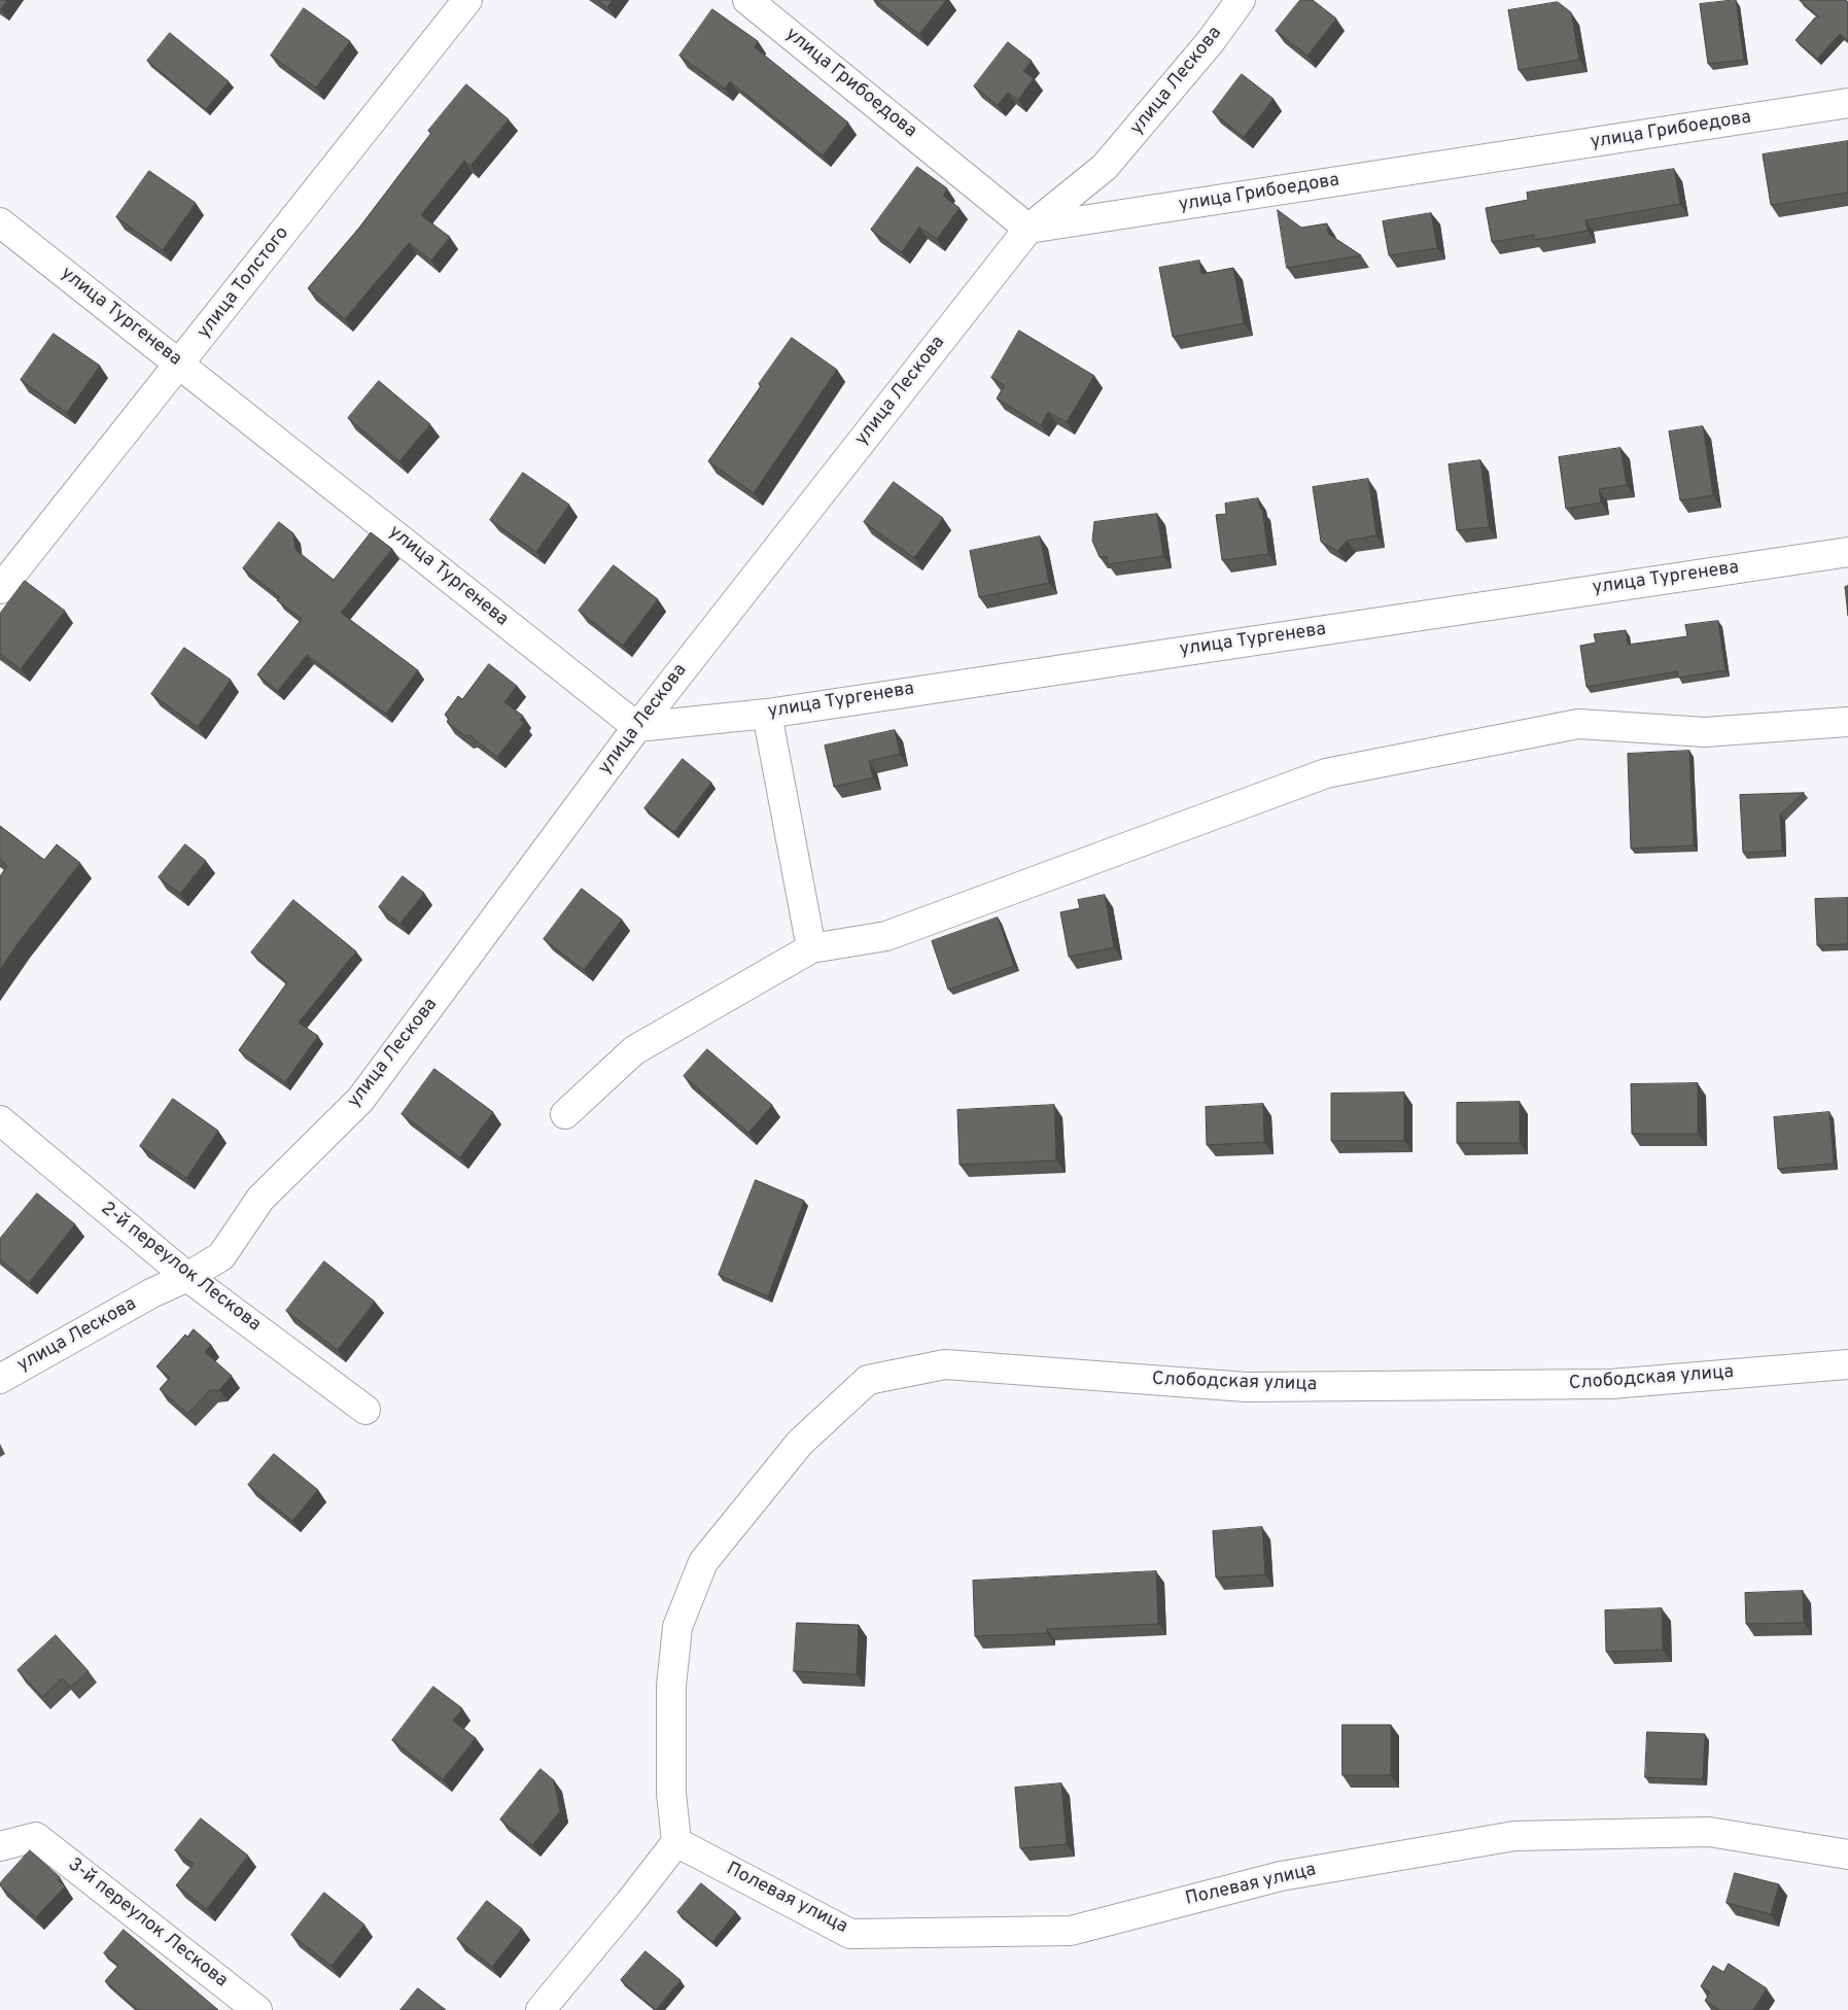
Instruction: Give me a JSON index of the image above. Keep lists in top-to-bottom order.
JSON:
{
  "streets": {
    "street": [
      "улица Лескова",
      "улица Грибоедова",
      "улица Толстого",
      "улица Тургенева",
      "2-й переулок Лескова",
      "Слободская улица",
      "Полевая улица",
      "3-й переулок Лескова"
    ]
  },
  "crossings": [
    ["улица Лескова", "улица Грибоедова"],
    ["улица Лескова", "улица Тургенева"],
    ["улица Лескова", "2-й переулок Лескова"],
    ["улица Толстого", "улица Тургенева"],
    ["Слободская улица", "Полевая улица"]
  ]
}
